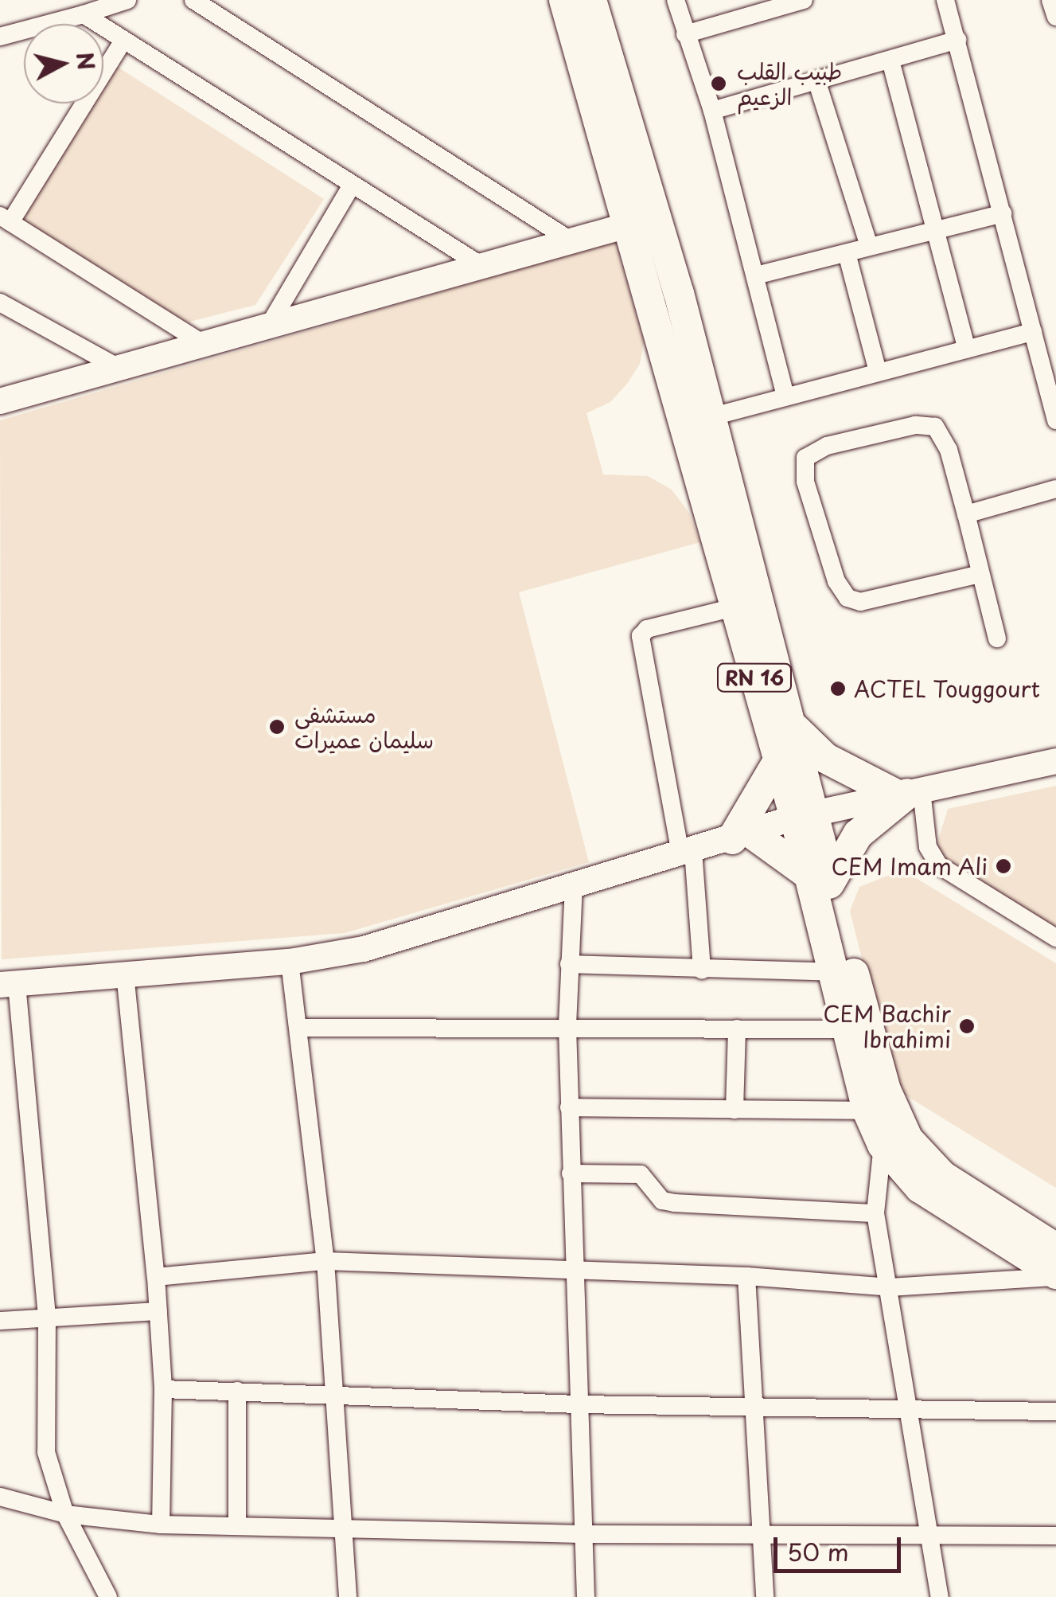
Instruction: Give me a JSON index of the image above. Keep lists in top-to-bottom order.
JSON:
{
  "streets": {
    "main road": ["RN 16"]
  },
  "places": [
    "طبيب القلب الزعيم",
    "ACTEL Touggourt",
    "مستشفى سليمان عميرات",
    "CEM Imam Ali",
    "CEM Bachir Ibrahimi"
  ],
  "scale_bar": "50 m",
  "north": "right"
}
